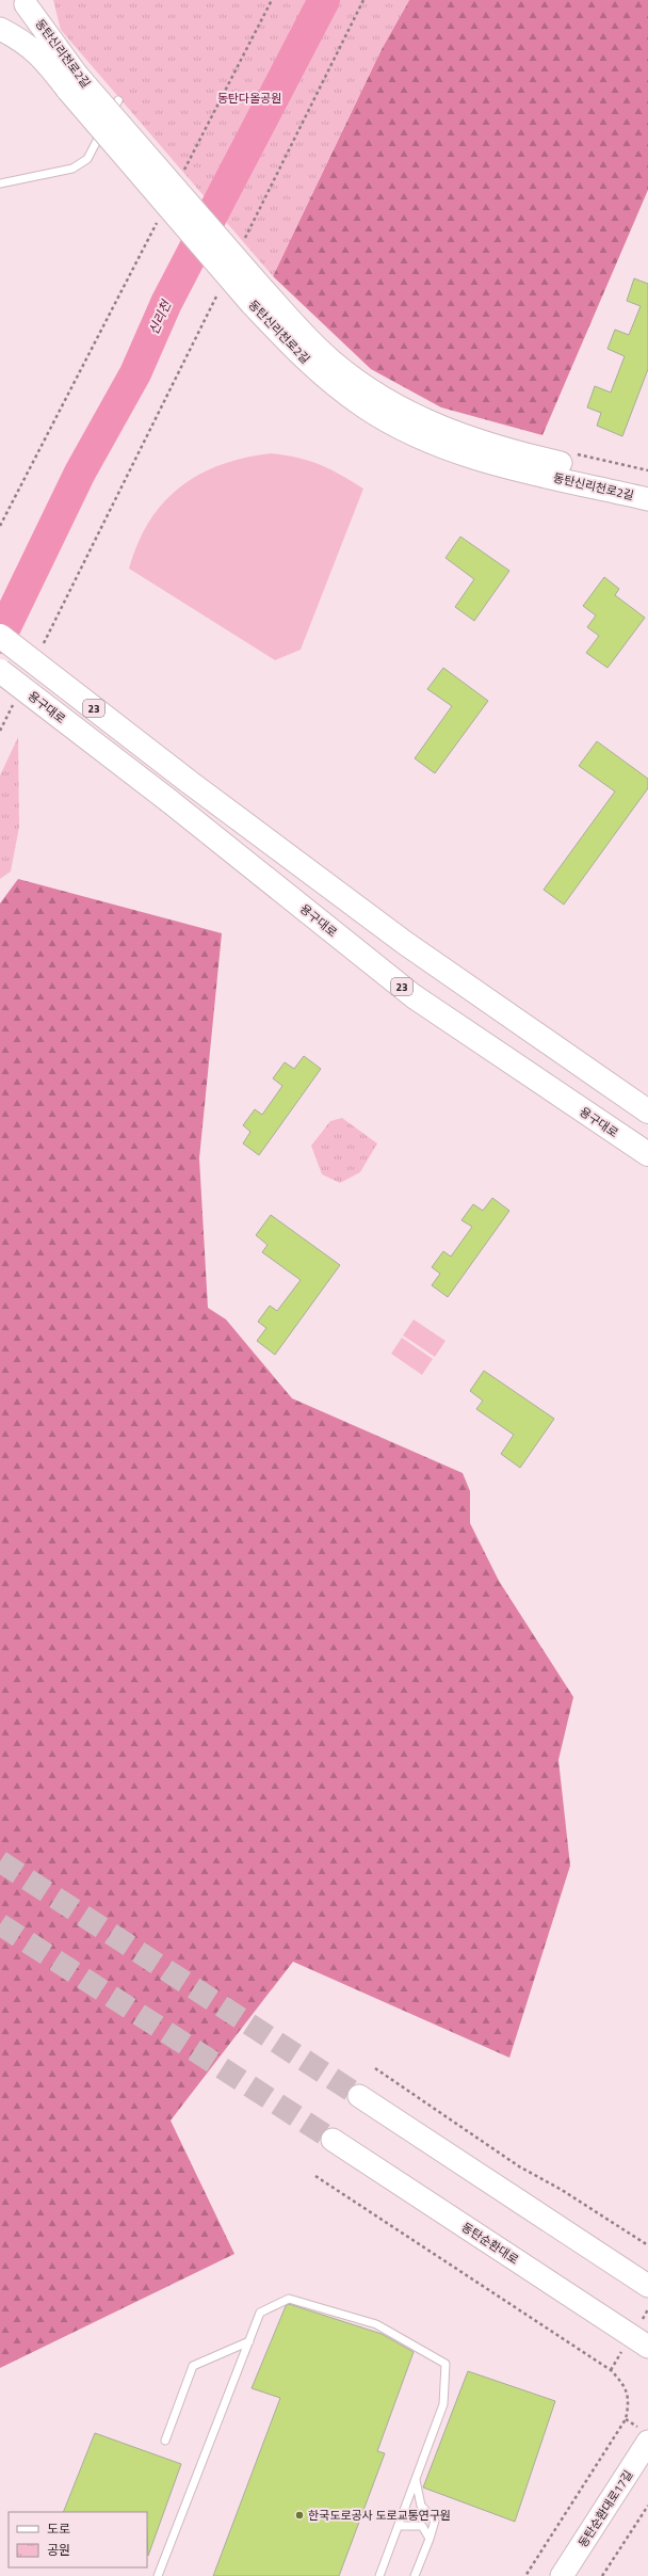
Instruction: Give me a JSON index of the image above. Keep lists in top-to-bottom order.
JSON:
{
  "streets": {
    "highway": ["용구대로", "23"],
    "street": ["동탄신리천로2길", "동탄순환대로", "동탄순환대로17길"]
  },
  "water": ["신리천"],
  "parks": ["동탄다올공원"],
  "places": ["한국도로공사 도로교통연구원"],
  "legend": ["도로", "공원"]
}
